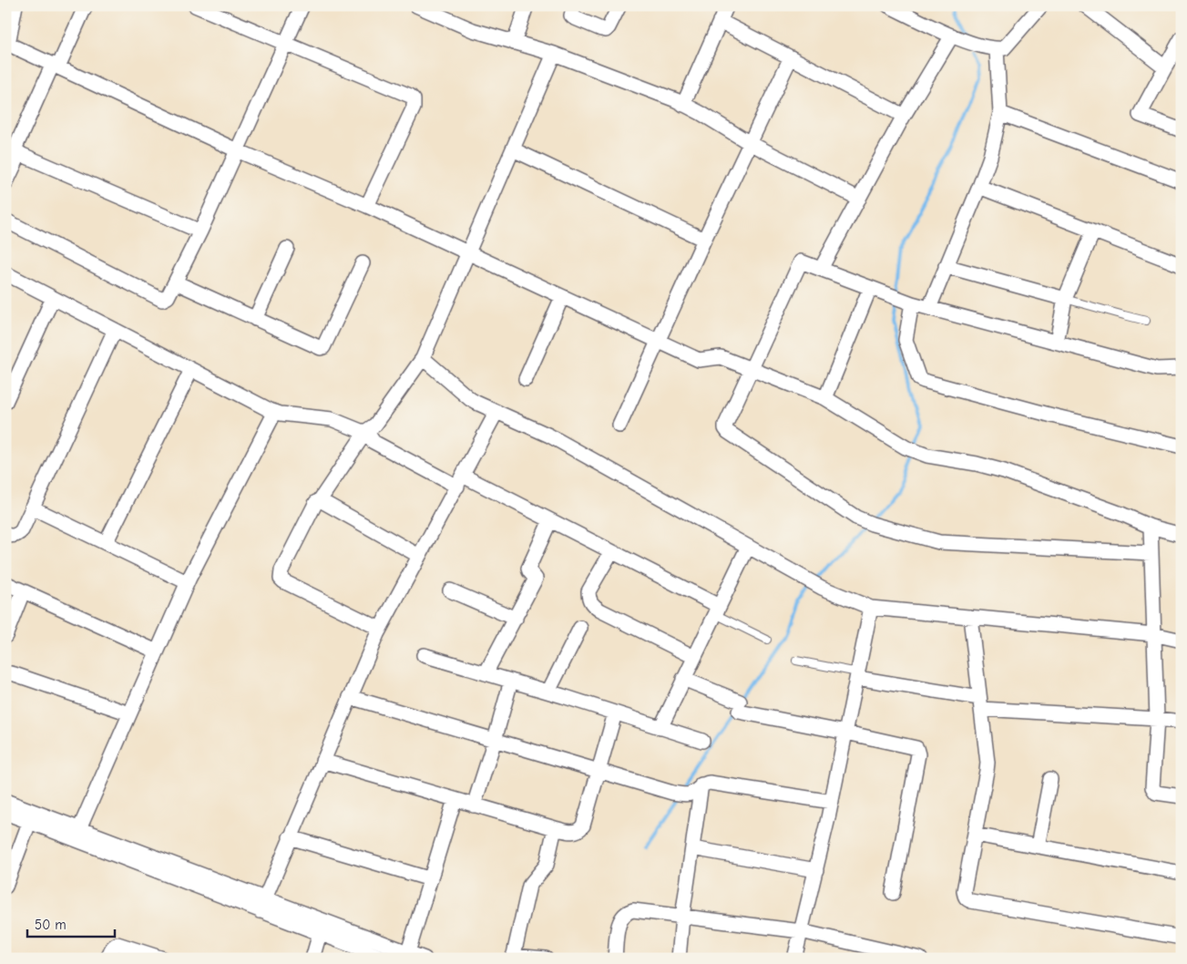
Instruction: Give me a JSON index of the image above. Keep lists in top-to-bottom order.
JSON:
{
  "scale_bar": "50 m"
}
